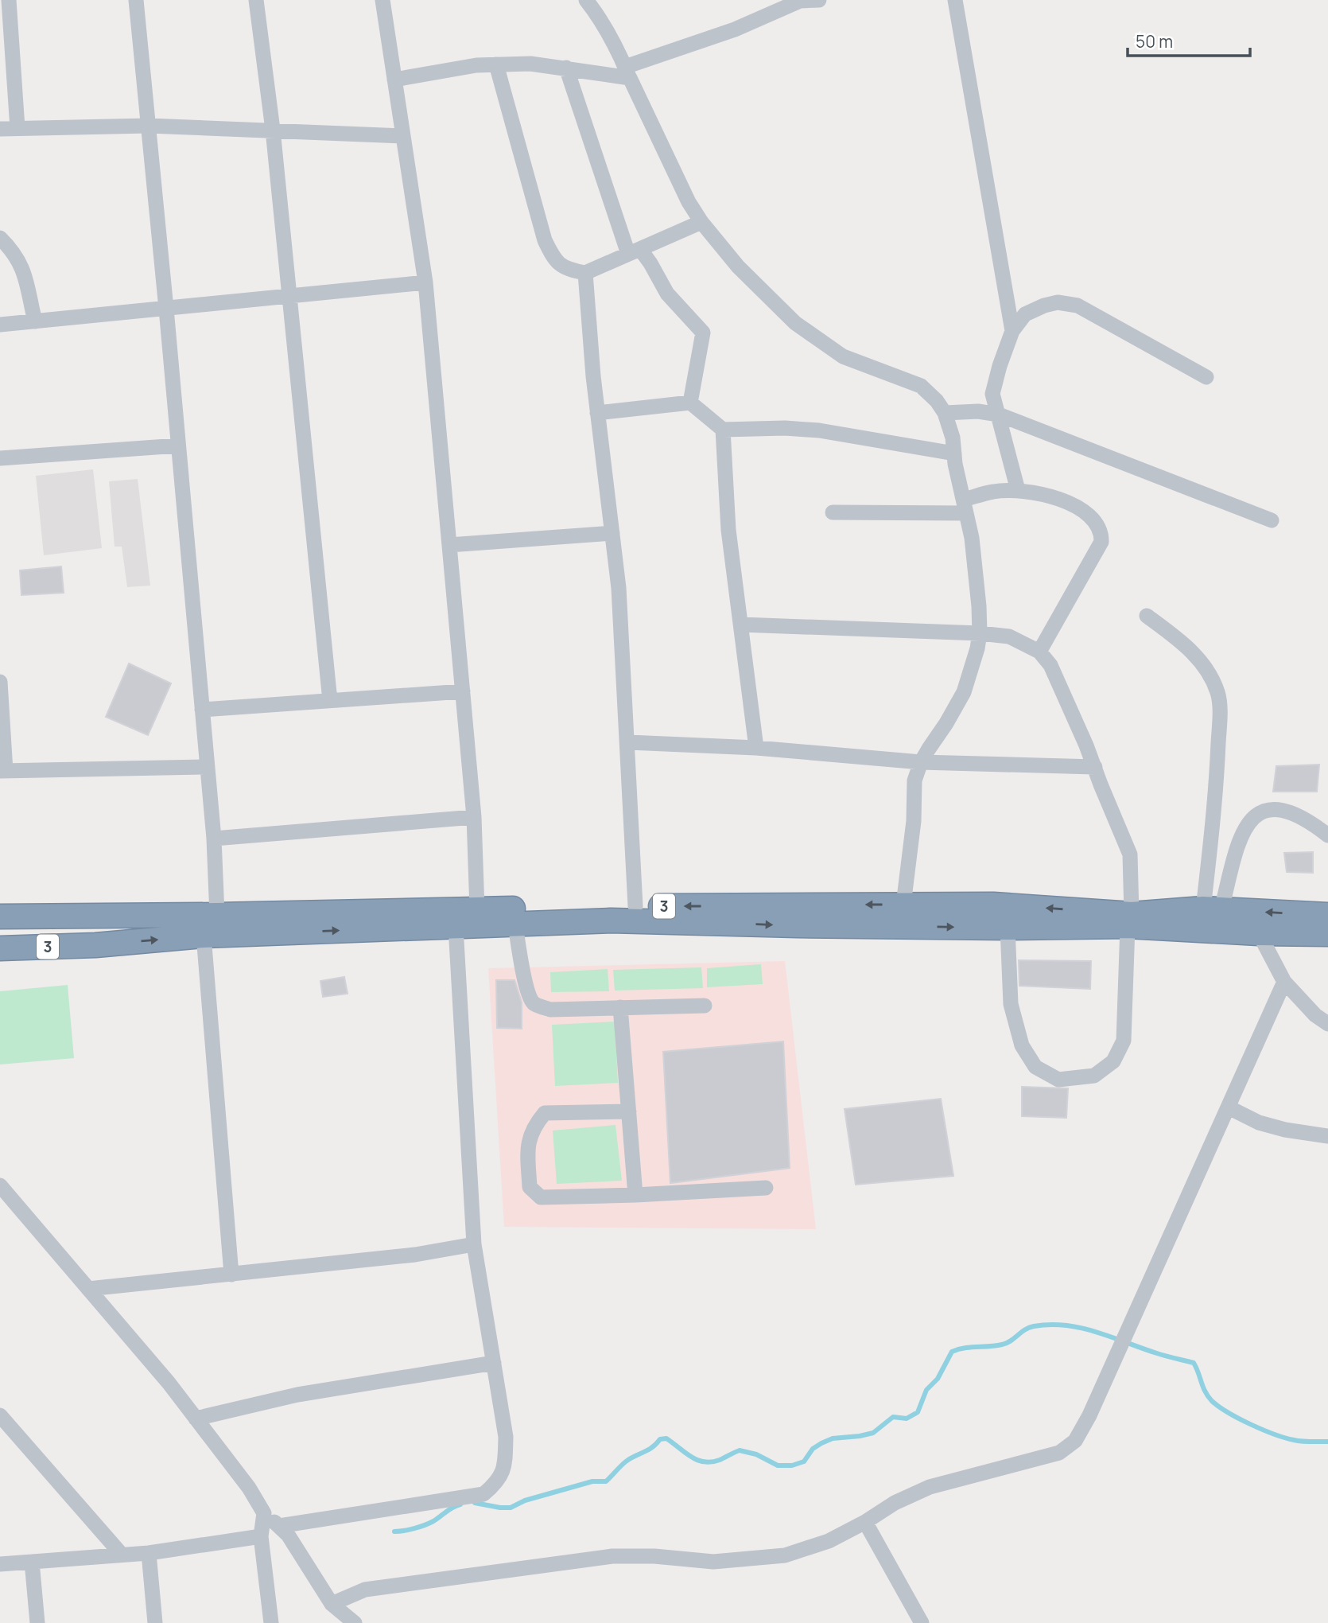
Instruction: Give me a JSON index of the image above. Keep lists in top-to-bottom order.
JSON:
{
  "streets": {
    "highway": ["3"]
  },
  "scale_bar": "50 m"
}
